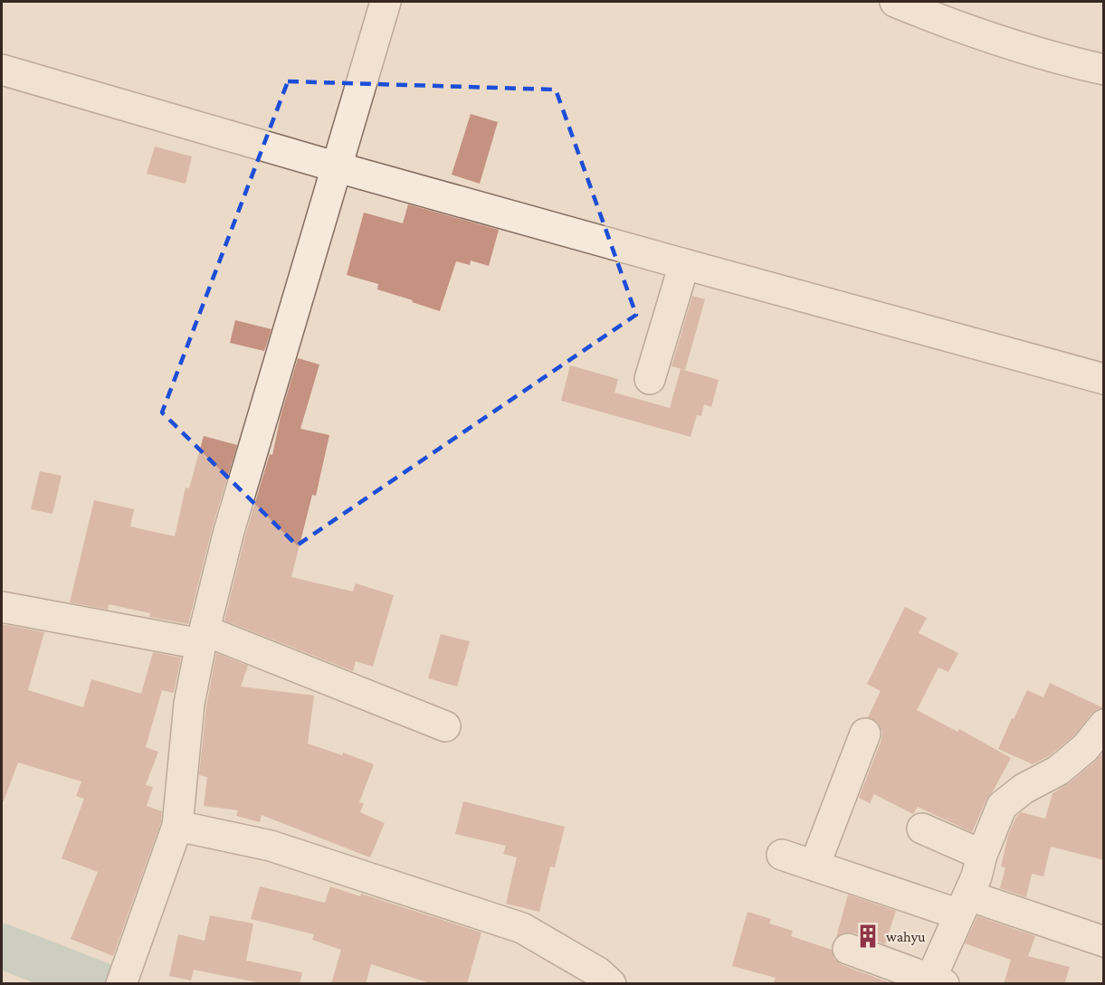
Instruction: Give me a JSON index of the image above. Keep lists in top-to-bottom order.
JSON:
{
  "places": {
    "building": ["wahyu"]
  }
}
